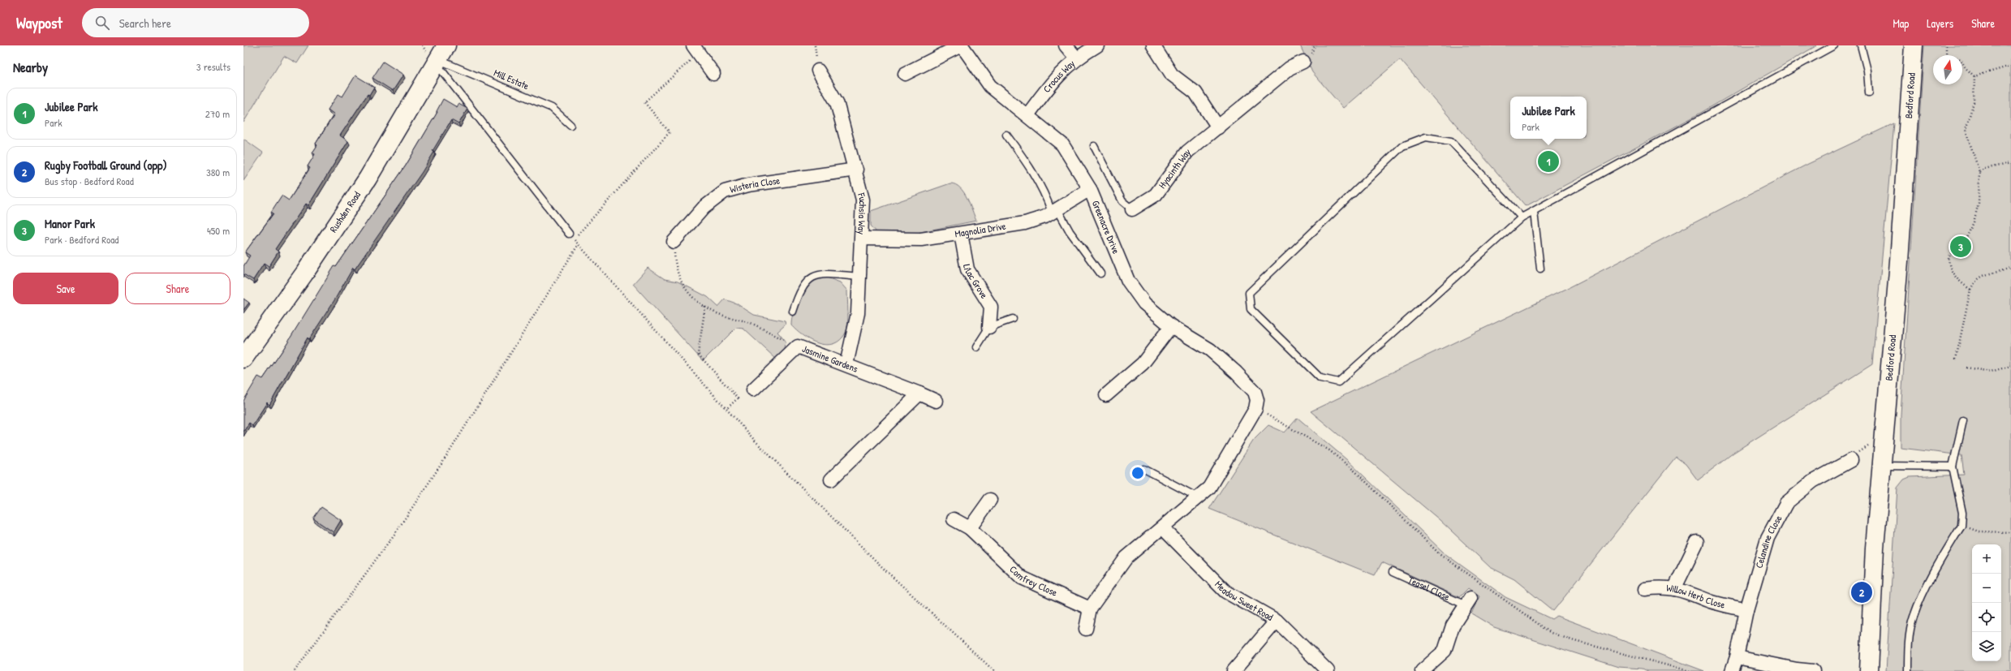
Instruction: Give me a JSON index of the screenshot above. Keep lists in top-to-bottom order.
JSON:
{
  "streets": {
    "main road": ["Bedford Road", "Rushden Road"],
    "street": [
      "Crocus Way",
      "Hyacinth Way",
      "Wisteria Close",
      "Fuchsia Way",
      "Greenacre Drive",
      "Magnolia Drive",
      "Lilac Grove",
      "Jasmine Gardens",
      "Celandine Close",
      "Comfrey Close",
      "Teasel Close",
      "Willow Herb Close",
      "Meadow Sweet Road"
    ],
    "lane": ["Mill Estate"]
  },
  "crossings": [
    ["Crocus Way", "Greenacre Drive"],
    ["Mill Estate", "Rushden Road"],
    ["Wisteria Close", "Fuchsia Way"],
    ["Fuchsia Way", "Magnolia Drive"],
    ["Fuchsia Way", "Jasmine Gardens"],
    ["Greenacre Drive", "Magnolia Drive"],
    ["Magnolia Drive", "Lilac Grove"],
    ["Celandine Close", "Willow Herb Close"]
  ],
  "north": "top",
  "page": {
    "header": "Waypost",
    "search": "Search here",
    "nav": ["Map", "Layers", "Share"],
    "heading": ["Nearby", "3 results"],
    "list": [
      {
        "mark": "1",
        "name": "Jubilee Park",
        "note": "Park",
        "value": "270 m"
      },
      {
        "mark": "2",
        "name": "Rugby Football Ground (opp)",
        "note": "Bus stop · Bedford Road",
        "value": "380 m"
      },
      {
        "mark": "3",
        "name": "Manor Park",
        "note": "Park · Bedford Road",
        "value": "450 m"
      }
    ],
    "popup": ["Jubilee Park", "Park"],
    "pins": ["1", "3", "2"],
    "buttons": ["Save", "Share"],
    "map_buttons": ["+", "−"]
  }
}
